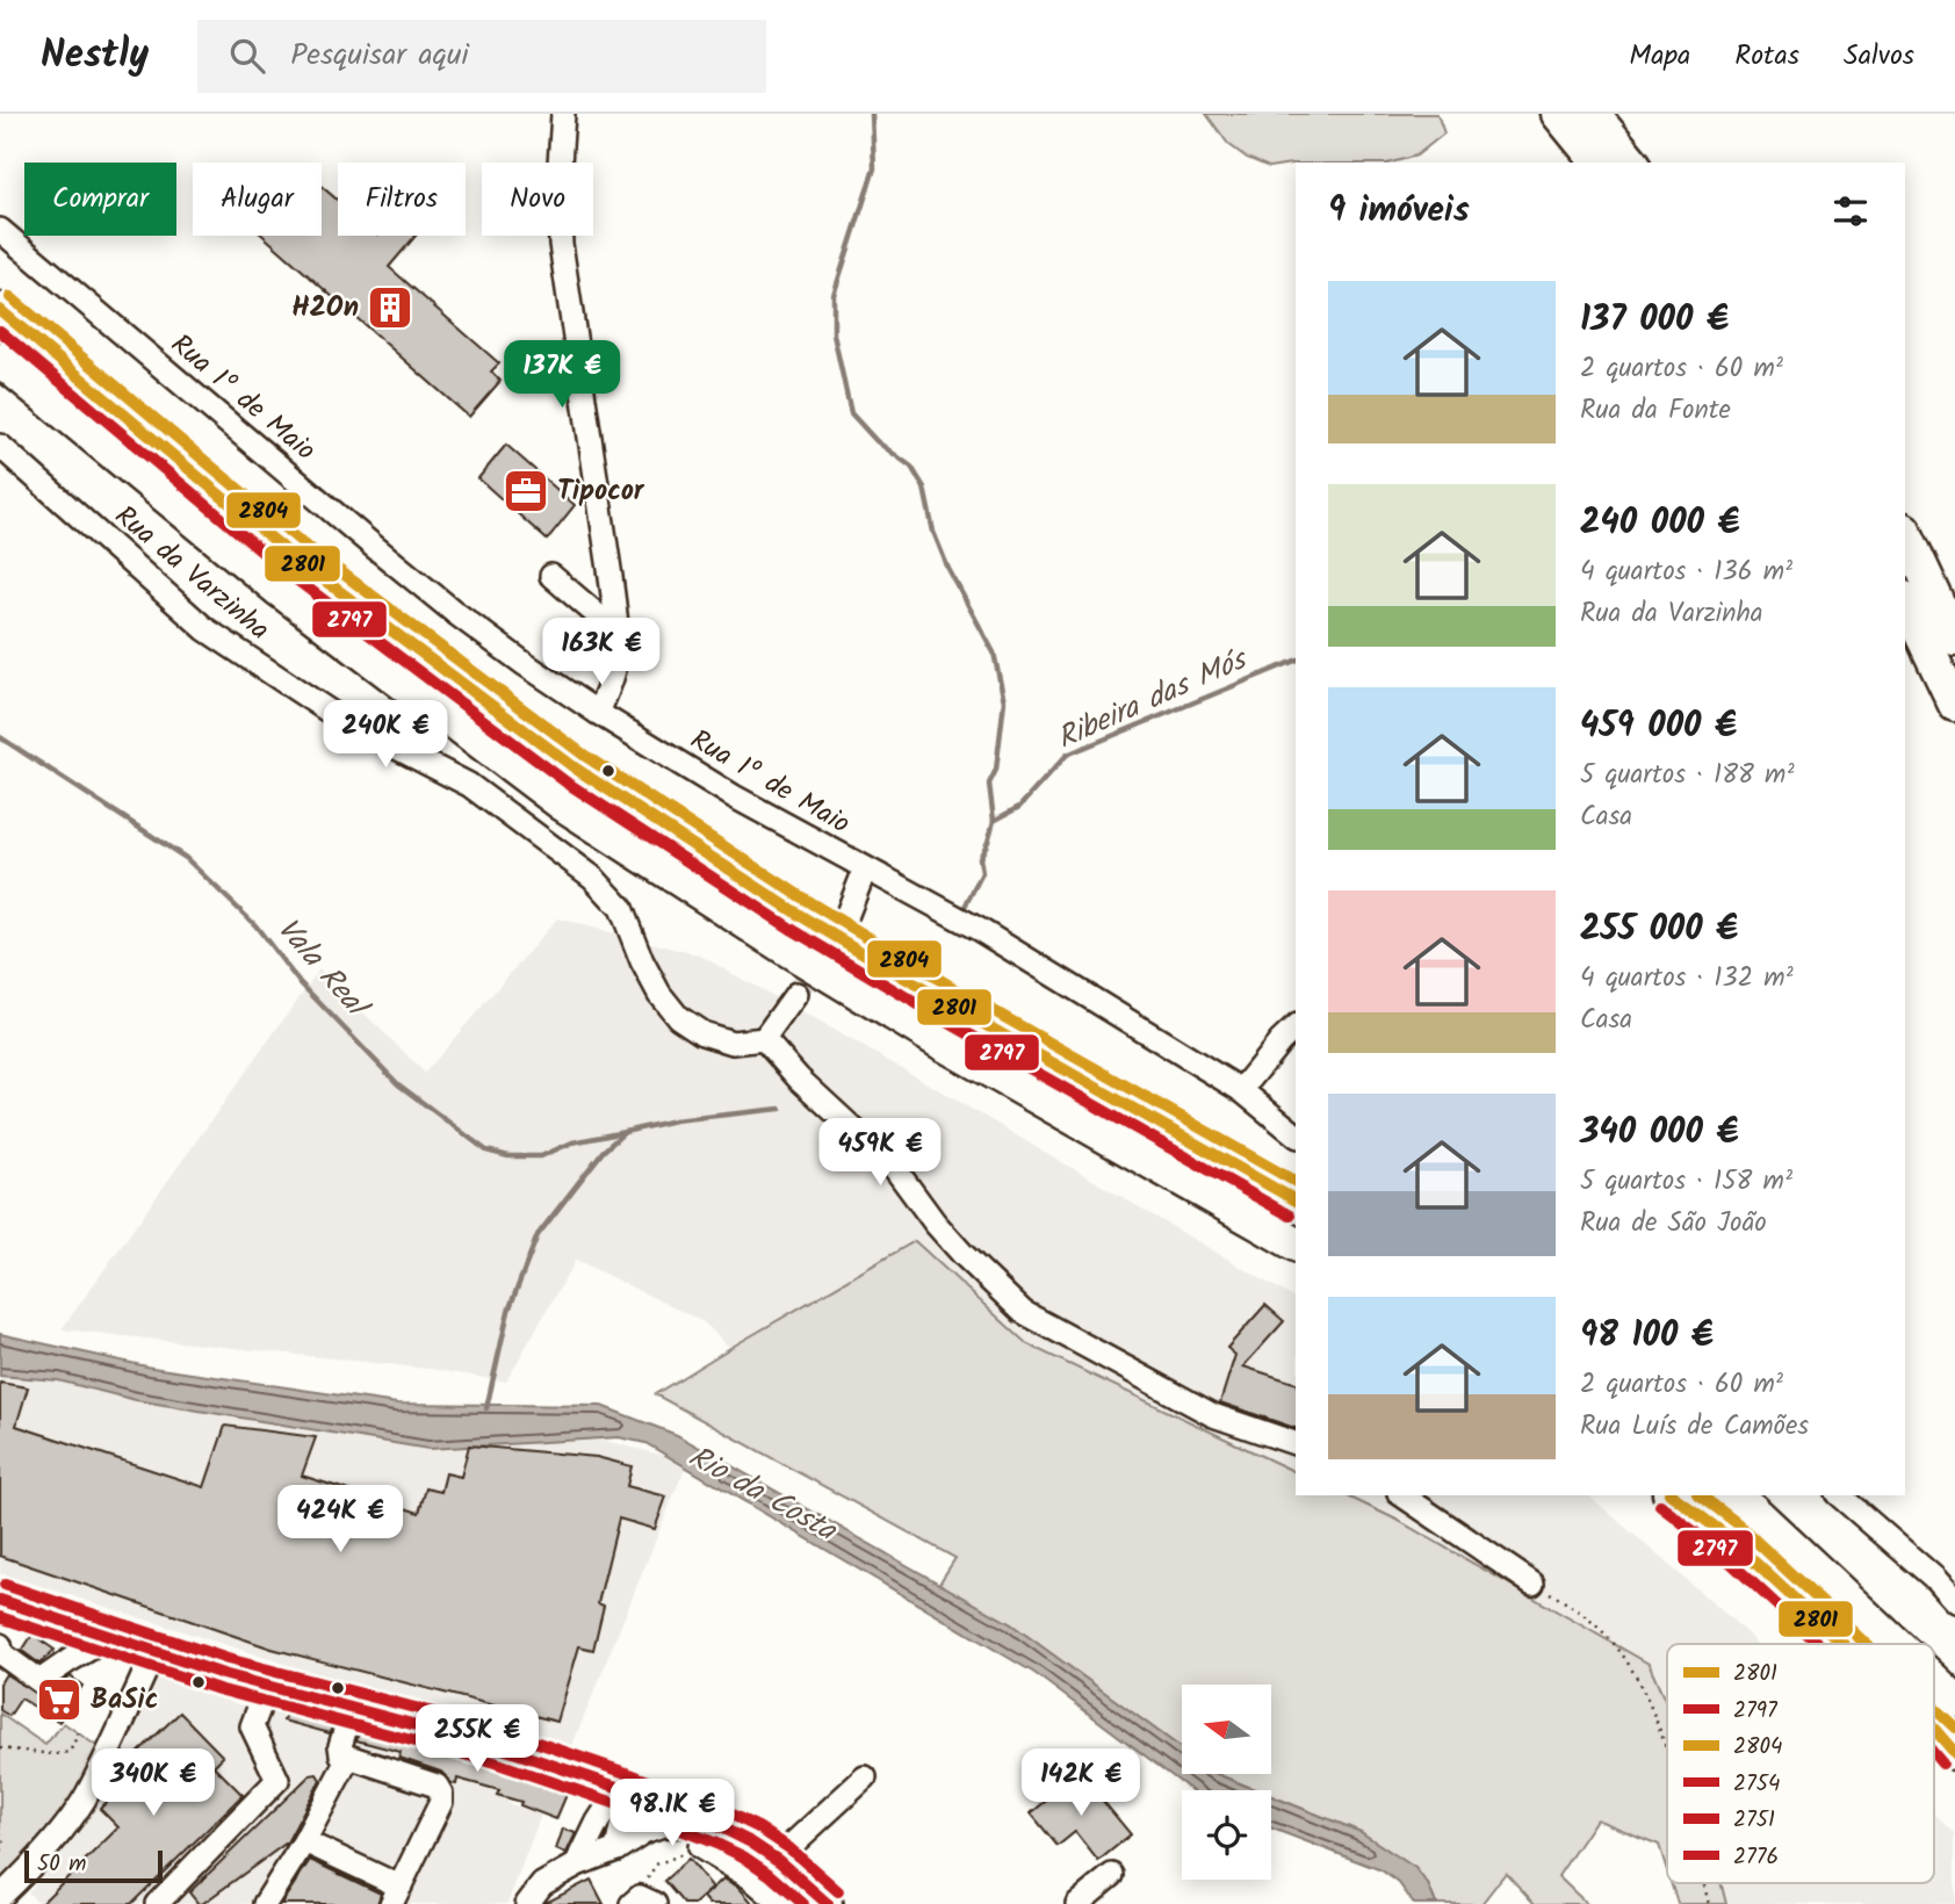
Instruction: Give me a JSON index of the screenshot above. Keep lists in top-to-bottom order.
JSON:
{
  "streets": {
    "street": ["Rua 1º de Maio", "Rua da Varzinha"]
  },
  "water": ["Ribeira das Mós", "Vala Real", "Rio da Costa"],
  "places": {
    "building": ["H2On"],
    "office": ["Tipocor"],
    "supermarket": ["BaSic"]
  },
  "lines": [
    "transit line 2804",
    "transit line 2801",
    "transit line 2797",
    "transit line 2776",
    "transit line 2754",
    "transit line 2751"
  ],
  "legend": [
    "2801",
    "2797",
    "2804",
    "2754",
    "2751",
    "2776"
  ],
  "scale_bar": "50 m",
  "north": "left",
  "page": {
    "header": "Nestly",
    "search": "Pesquisar aqui",
    "nav": ["Mapa", "Rotas", "Salvos"],
    "chip": [
      "Comprar",
      "Alugar",
      "Filtros",
      "Novo"
    ],
    "heading": "9 imóveis",
    "list": [
      {
        "name": "137 000 €",
        "note": "2 quartos · 60 m² · Rua da Fonte"
      },
      {
        "name": "240 000 €",
        "note": "4 quartos · 136 m² · Rua da Varzinha"
      },
      {
        "name": "459 000 €",
        "note": "5 quartos · 188 m² · Casa"
      },
      {
        "name": "255 000 €",
        "note": "4 quartos · 132 m² · Casa"
      },
      {
        "name": "340 000 €",
        "note": "5 quartos · 158 m² · Rua de São João"
      },
      {
        "name": "98 100 €",
        "note": "2 quartos · 60 m² · Rua Luís de Camões"
      }
    ],
    "price": [
      "137K €",
      "163K €",
      "240K €",
      "459K €",
      "424K €",
      "255K €",
      "340K €",
      "142K €",
      "98.1K €"
    ],
    "scale": "50 m"
  }
}
